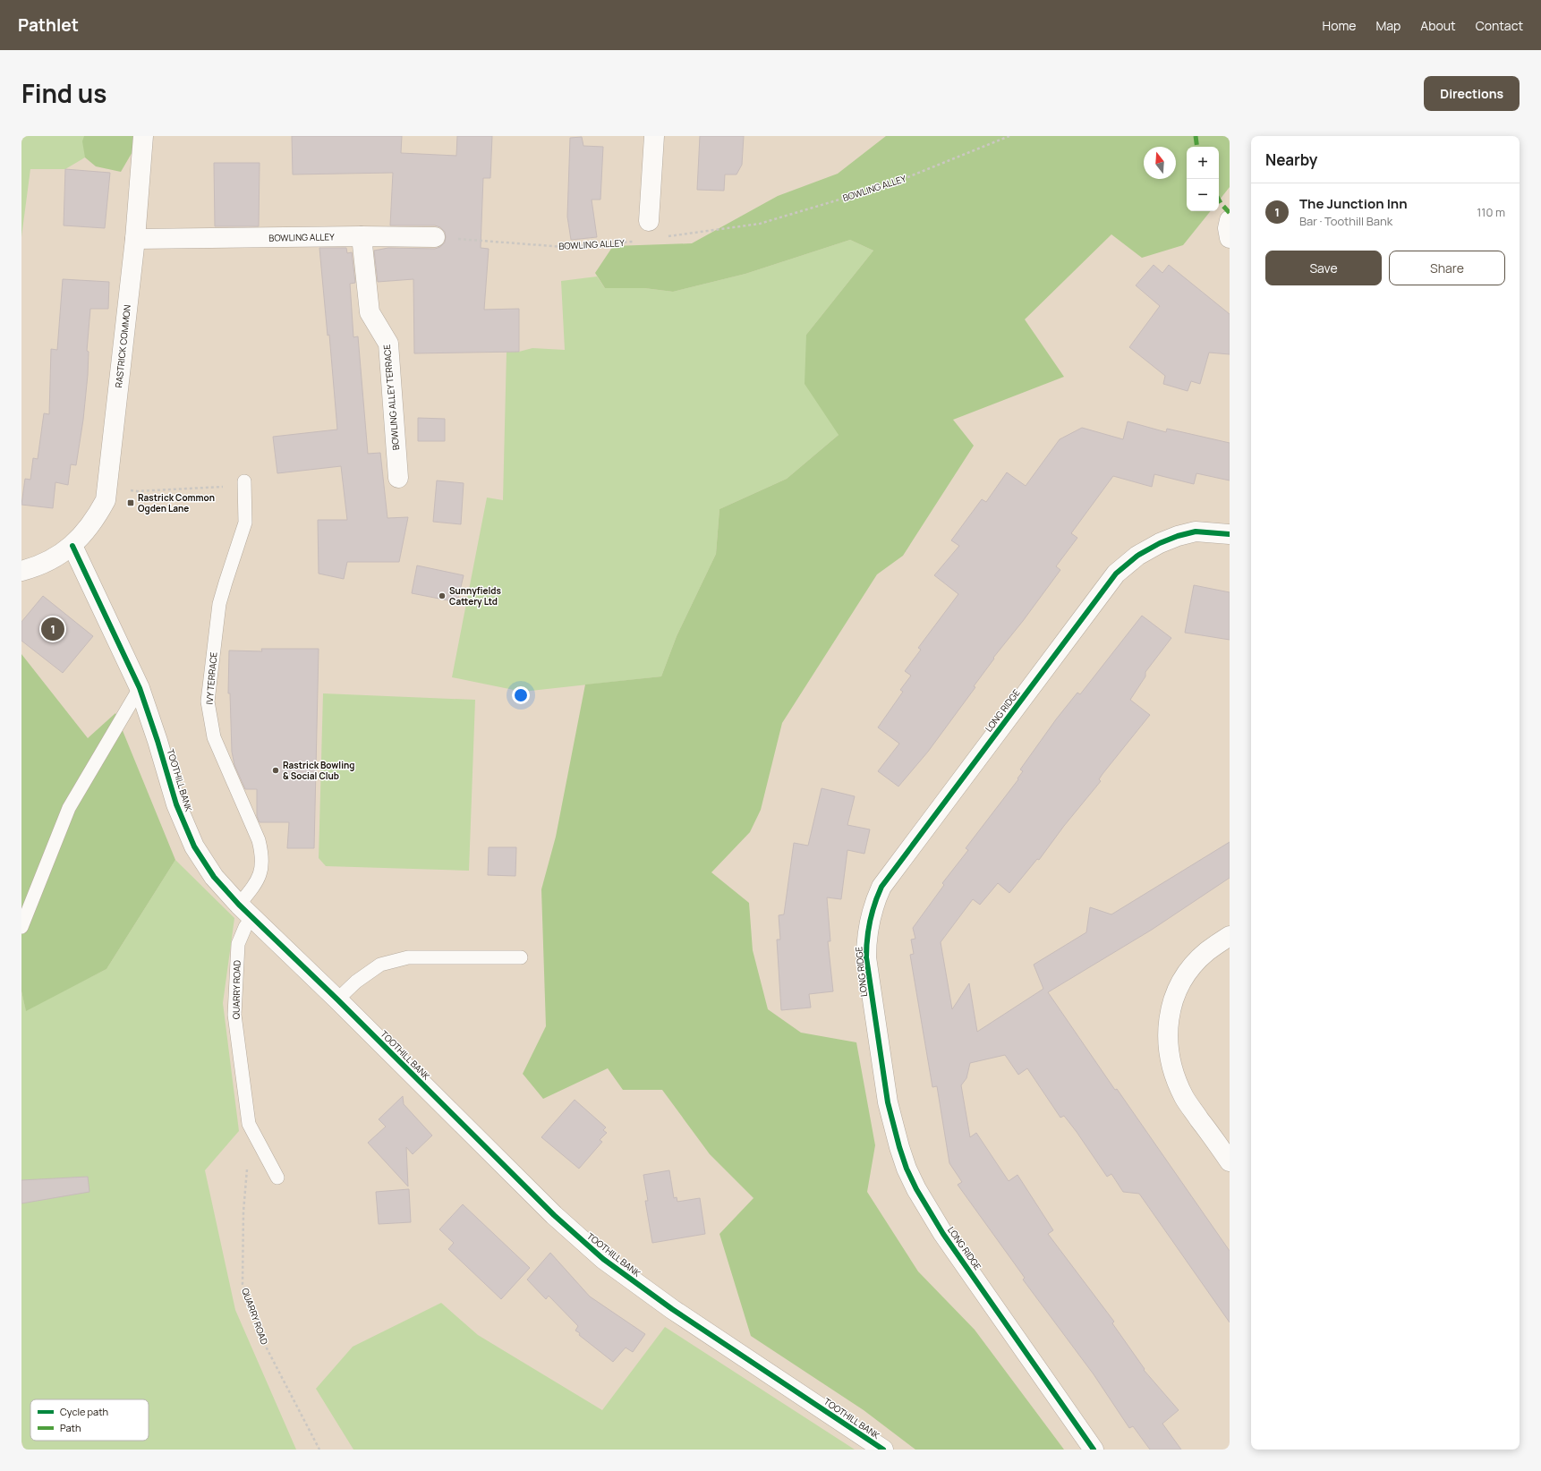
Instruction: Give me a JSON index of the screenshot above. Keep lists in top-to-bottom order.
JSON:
{
  "streets": {
    "street": [
      "BOWLING ALLEY",
      "RASTRICK COMMON",
      "BOWLING ALLEY TERRACE",
      "LONG RIDGE",
      "TOOTHILL BANK"
    ],
    "lane": ["IVY TERRACE", "QUARRY ROAD"]
  },
  "crossings": [
    ["BOWLING ALLEY", "RASTRICK COMMON"],
    ["BOWLING ALLEY", "BOWLING ALLEY TERRACE"],
    ["RASTRICK COMMON", "TOOTHILL BANK"],
    ["IVY TERRACE", "TOOTHILL BANK"],
    ["IVY TERRACE", "QUARRY ROAD"],
    ["TOOTHILL BANK", "QUARRY ROAD"]
  ],
  "places": {
    "transit": ["Rastrick Common Ogden Lane"],
    "other": ["Sunnyfields Cattery Ltd", "Rastrick Bowling & Social Club"]
  },
  "legend": ["Cycle path", "Path"],
  "north": "top",
  "page": {
    "header": "Pathlet",
    "nav": [
      "Home",
      "Map",
      "About",
      "Contact"
    ],
    "title": "Find us",
    "buttons": [
      "Directions",
      ["Save", "Share"]
    ],
    "heading": "Nearby",
    "map_buttons": ["+", "−"],
    "list": [
      {
        "mark": "1",
        "name": "The Junction Inn",
        "note": "Bar · Toothill Bank",
        "value": "110 m"
      }
    ],
    "pins": "1"
  }
}
